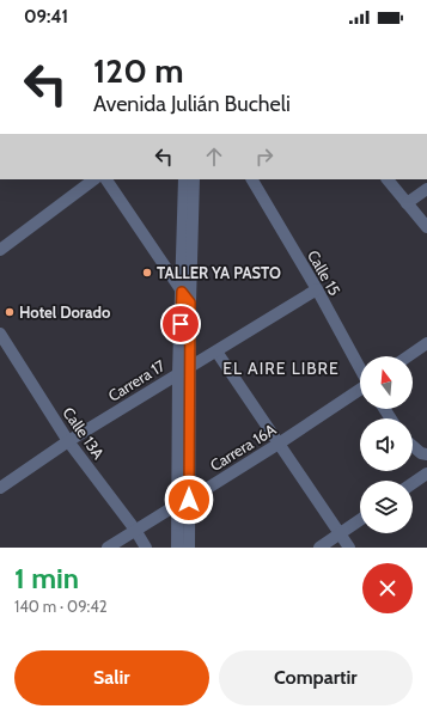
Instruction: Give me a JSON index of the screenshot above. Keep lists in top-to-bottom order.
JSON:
{
  "streets": {
    "street": [
      "Calle 15",
      "Carrera 17",
      "Calle 13A",
      "Carrera 16A"
    ]
  },
  "crossings": [
    ["Calle 15", "Carrera 17"],
    ["Carrera 17", "Calle 13A"],
    ["Calle 13A", "Carrera 16A"]
  ],
  "districts": ["EL AIRE LIBRE"],
  "places": ["TALLER YA PASTO", "Hotel Dorado"],
  "north": "top",
  "page": {
    "status": "09:41",
    "turn": ["120 m", "Avenida Julián Bucheli"],
    "heading": ["1 min", "140 m · 09:42"],
    "buttons": ["Salir", "Compartir"]
  }
}
